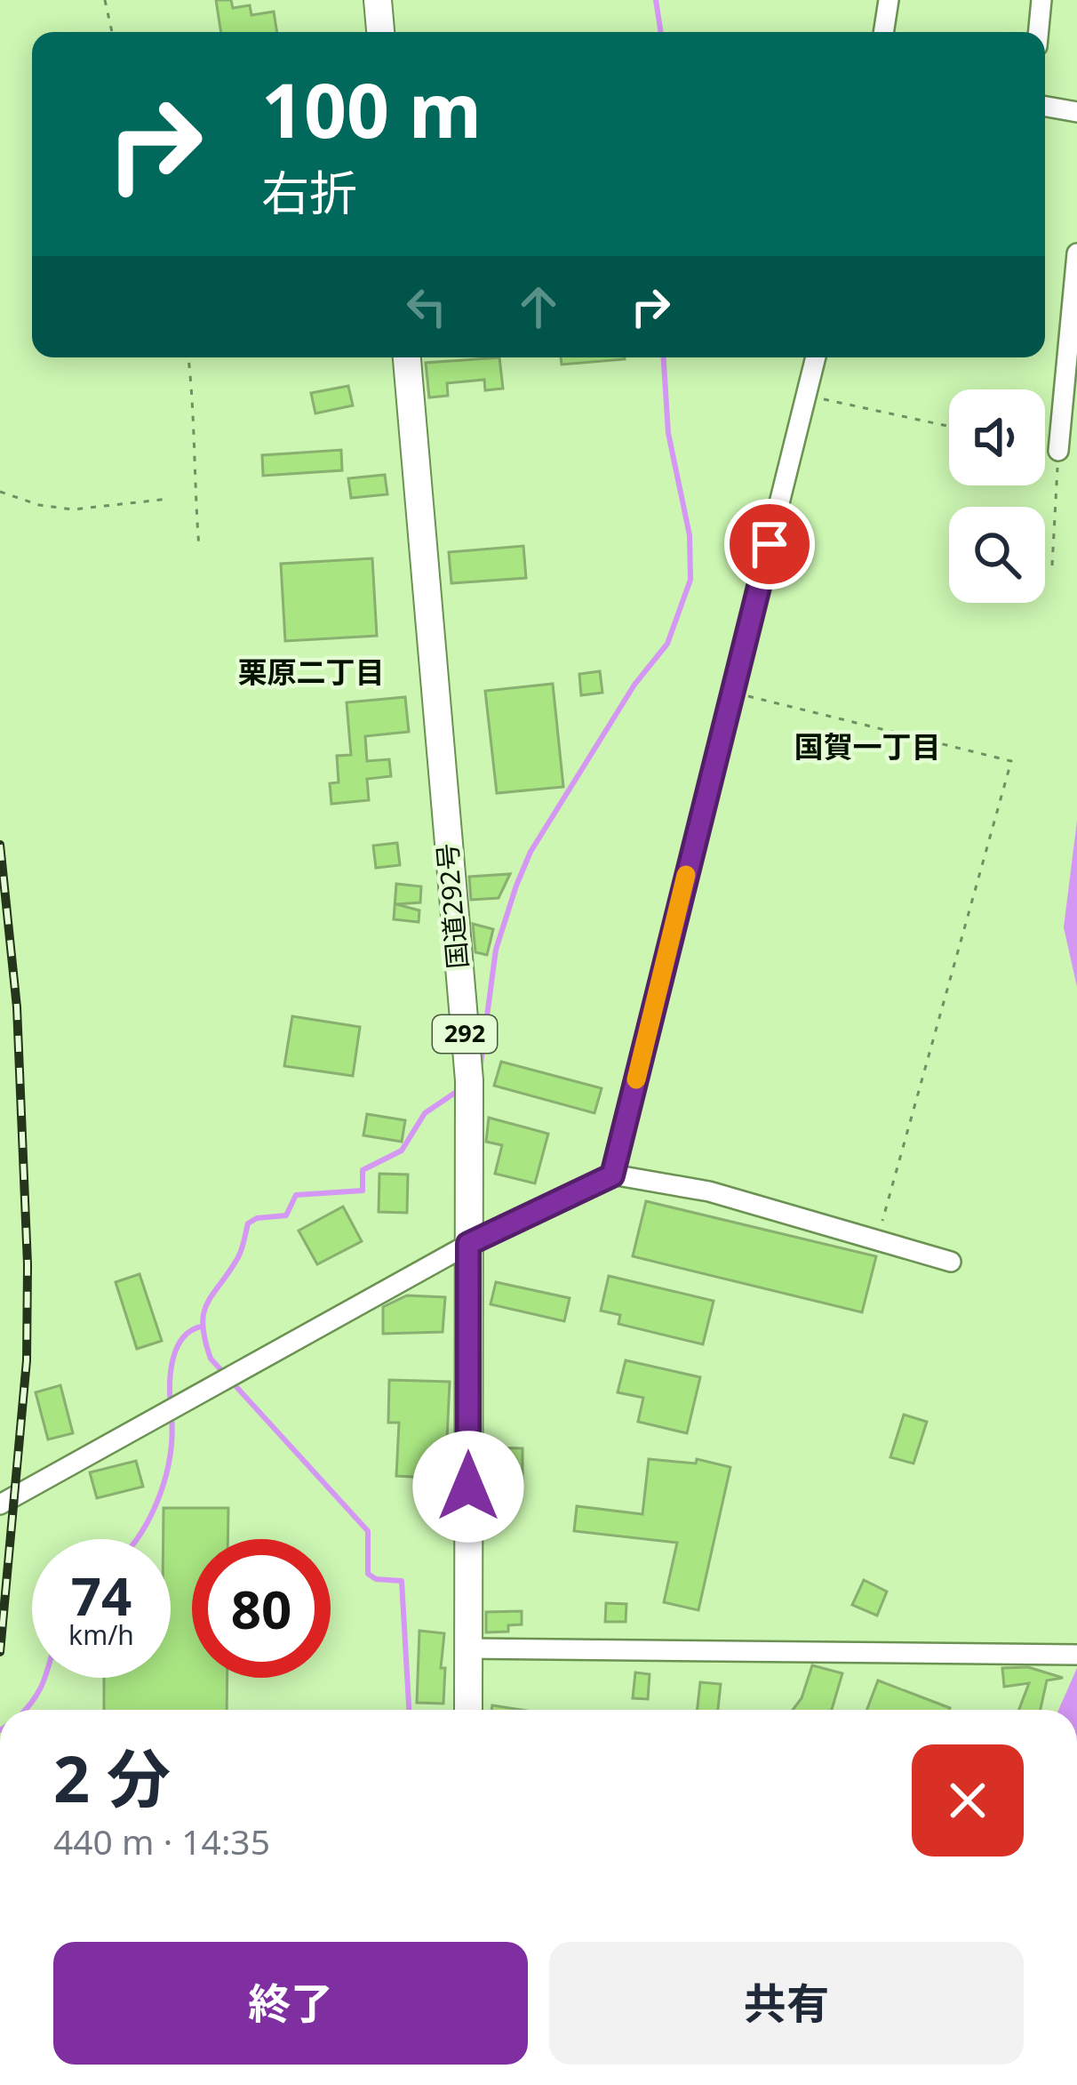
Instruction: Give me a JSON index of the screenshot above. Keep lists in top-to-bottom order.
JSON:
{
  "streets": {
    "highway": ["国道292号", "292"]
  },
  "districts": ["栗原二丁目", "国賀一丁目"],
  "page": {
    "turn": ["100 m", "右折"],
    "speed": "74 km/h",
    "limit": "80",
    "heading": ["2 分", "440 m · 14:35"],
    "buttons": ["終了", "共有"]
  }
}
